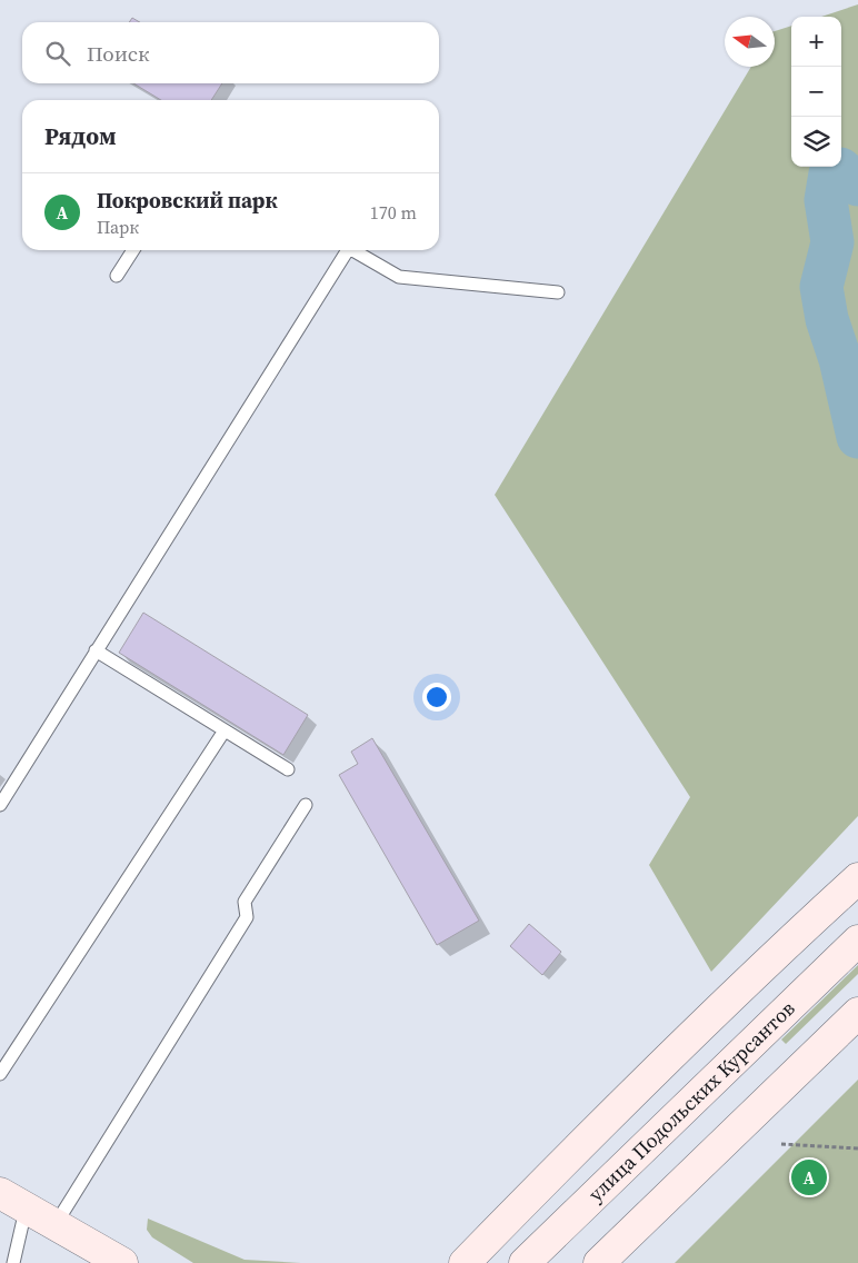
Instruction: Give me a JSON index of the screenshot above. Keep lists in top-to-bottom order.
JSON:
{
  "streets": {
    "main road": ["улица Подольских Курсантов"]
  },
  "north": "left",
  "page": {
    "map_buttons": ["+", "−"],
    "search": "Поиск",
    "heading": "Рядом",
    "list": [
      {
        "mark": "A",
        "name": "Покровский парк",
        "note": "Парк",
        "value": "170 m"
      }
    ],
    "pins": "A"
  }
}
